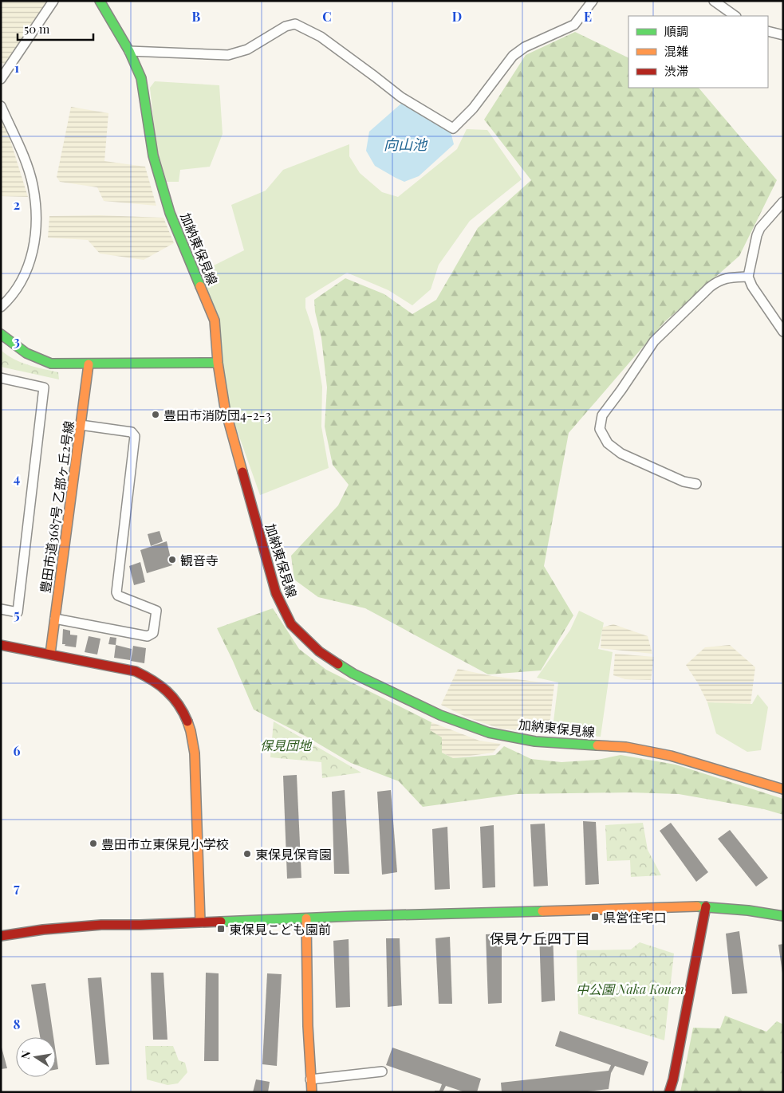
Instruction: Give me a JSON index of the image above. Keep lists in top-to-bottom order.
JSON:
{
  "streets": {
    "street": ["加納東保見線", "豊田市道3687号 乙部ヶ丘2号線"]
  },
  "districts": ["保見ケ丘四丁目"],
  "water": ["向山池"],
  "parks": ["保見団地", "中公園 Naka Kouen"],
  "places": {
    "other": [
      "豊田市消防団4-2-3",
      "観音寺",
      "豊田市立東保見小学校",
      "東保見保育園"
    ],
    "transit": ["県営住宅口", "東保見こども園前"]
  },
  "legend": ["順調", "混雑", "渋滞"],
  "scale_bar": "50 m",
  "north": "left",
  "grid": {
    "columns": [
      "B",
      "C",
      "D",
      "E"
    ],
    "rows": [
      "1",
      "2",
      "3",
      "4",
      "5",
      "6",
      "7",
      "8"
    ]
  }
}
